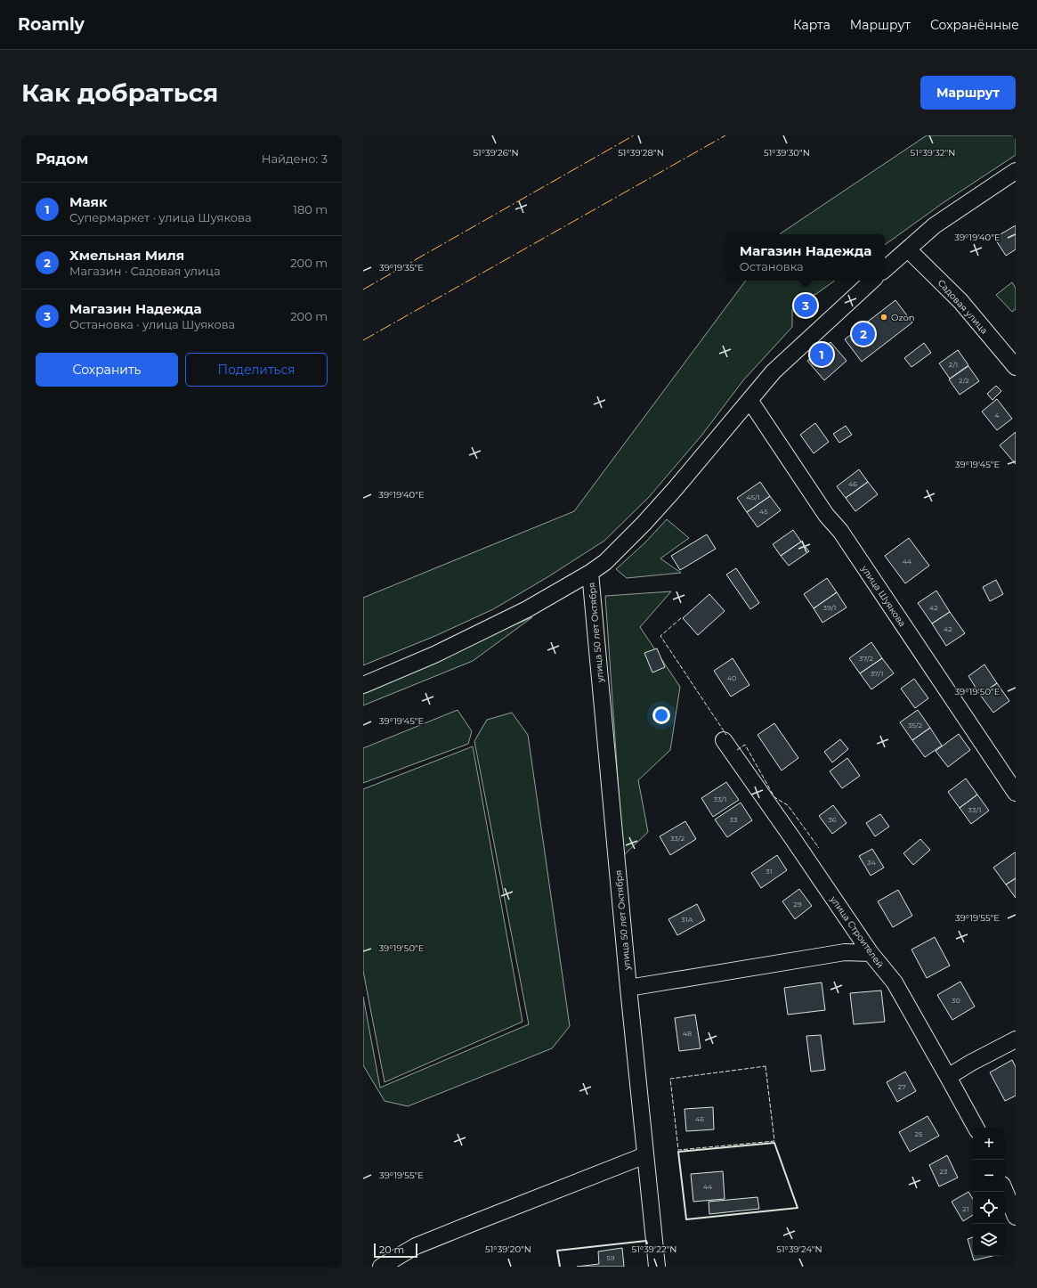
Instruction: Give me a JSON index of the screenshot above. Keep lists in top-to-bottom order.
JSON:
{
  "streets": {
    "street": [
      "Садовая улица",
      "улица Шуякова",
      "улица 50 лет Октября",
      "улица Строителей"
    ]
  },
  "places": ["Ozon"],
  "house_numbers": [
    "2/1",
    "2/2",
    "4",
    "46",
    "45/1",
    "45",
    "44",
    "39/1",
    "42",
    "42",
    "37/2",
    "37/1",
    "40",
    "35/2",
    "33/1",
    "33/1",
    "33",
    "36",
    "33/2",
    "34",
    "31",
    "29",
    "31А",
    "30",
    "48",
    "27",
    "46",
    "25",
    "23",
    "44",
    "21",
    "59"
  ],
  "scale_bar": "20 m",
  "page": {
    "header": "Roamly",
    "nav": ["Карта", "Маршрут", "Сохранённые"],
    "buttons": [
      "Маршрут",
      ["Сохранить", "Поделиться"]
    ],
    "title": "Как добраться",
    "heading": ["Рядом", "Найдено: 3"],
    "list": [
      {
        "mark": "1",
        "name": "Маяк",
        "note": "Супермаркет · улица Шуякова",
        "value": "180 m"
      },
      {
        "mark": "2",
        "name": "Хмельная Миля",
        "note": "Магазин · Садовая улица",
        "value": "200 m"
      },
      {
        "mark": "3",
        "name": "Магазин Надежда",
        "note": "Остановка · улица Шуякова",
        "value": "200 m"
      }
    ],
    "popup": ["Магазин Надежда", "Остановка"],
    "pins": ["3", "2", "1"],
    "map_buttons": ["+", "−"],
    "scale": "20 m"
  },
  "coordinates": [
    "51°39'28\"N",
    "51°39'26\"N",
    "51°39'30\"N",
    "51°39'32\"N",
    "39°19'40\"E",
    "39°19'35\"E",
    "39°19'45\"E",
    "39°19'50\"E",
    "39°19'55\"E",
    "51°39'20\"N",
    "51°39'22\"N",
    "51°39'24\"N"
  ]
}
